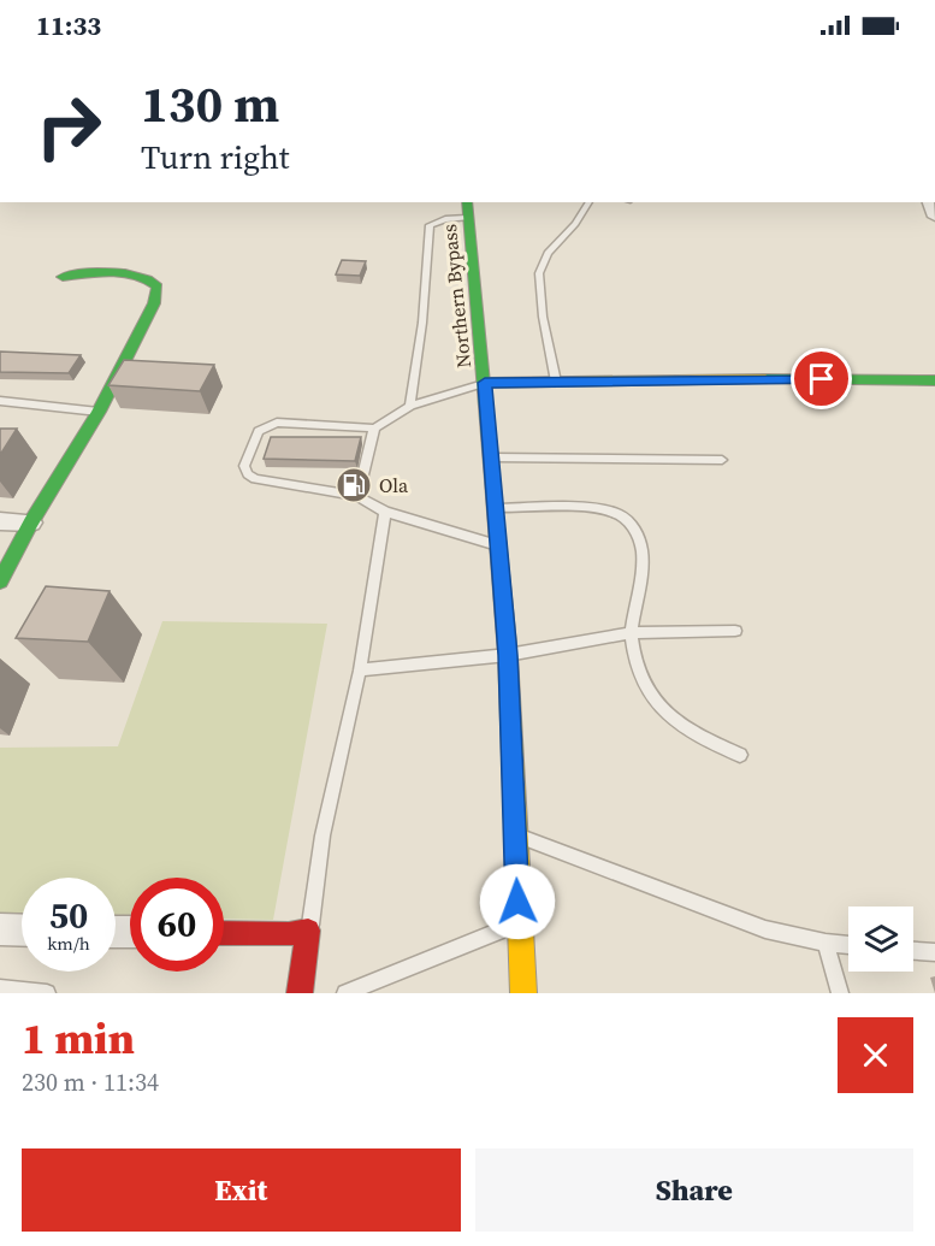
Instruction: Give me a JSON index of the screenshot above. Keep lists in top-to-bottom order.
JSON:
{
  "streets": {
    "street": ["Northern Bypass"]
  },
  "places": {
    "fuel station": ["Ola"]
  },
  "page": {
    "status": "11:33",
    "turn": ["130 m", "Turn right"],
    "speed": "50 km/h",
    "limit": "60",
    "heading": ["1 min", "230 m · 11:34"],
    "buttons": ["Exit", "Share"]
  }
}
